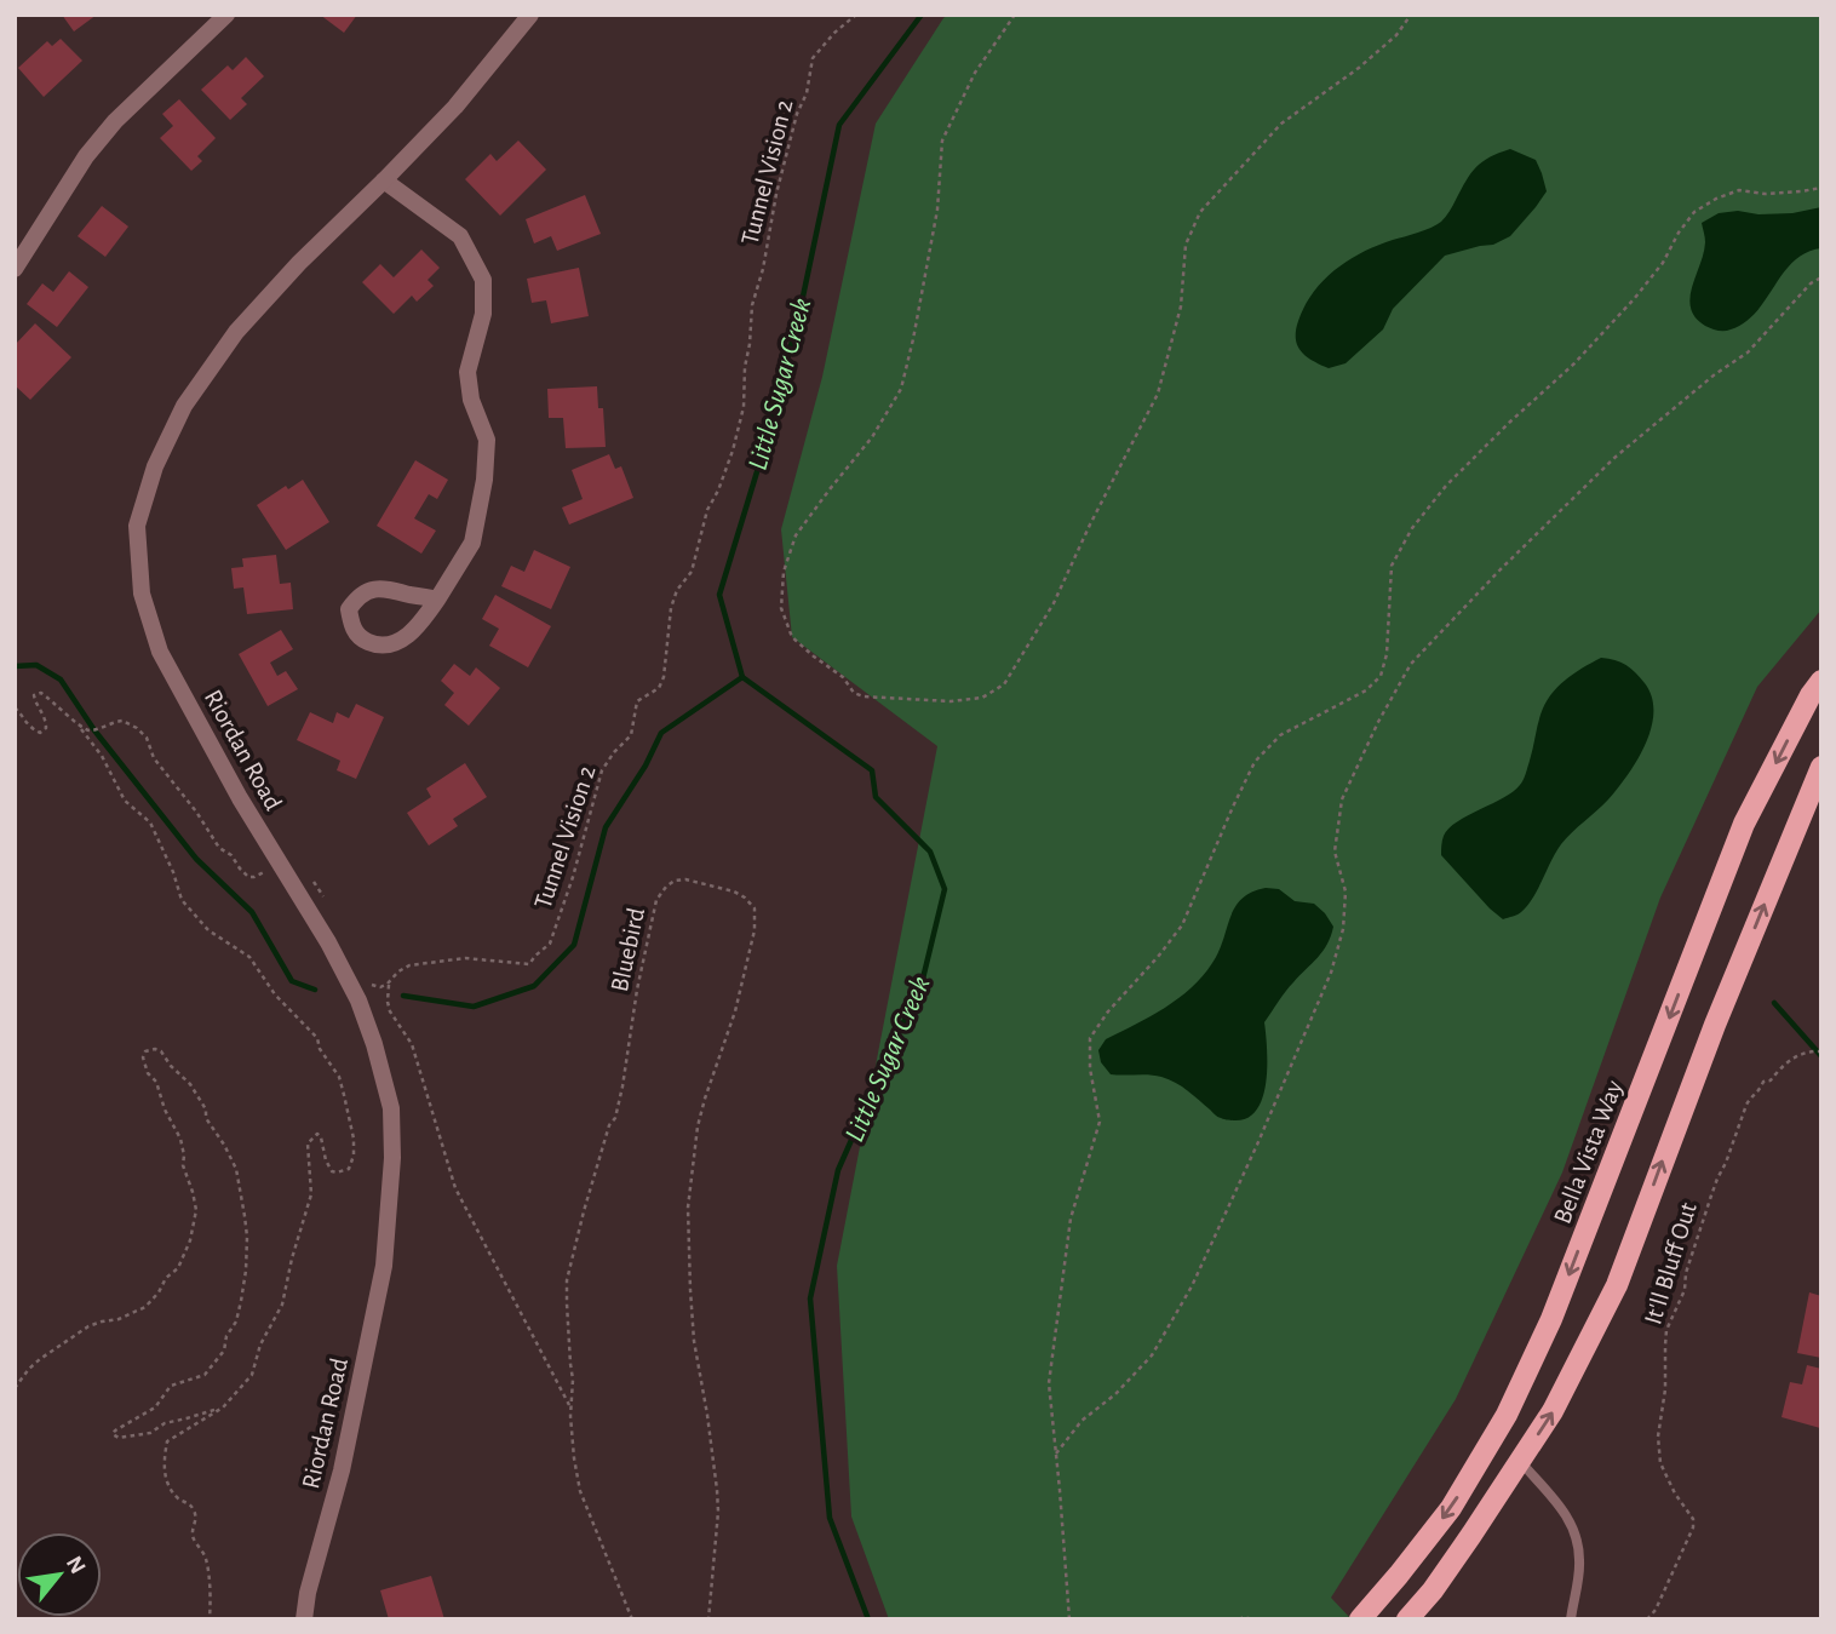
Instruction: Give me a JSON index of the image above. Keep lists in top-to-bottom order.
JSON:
{
  "streets": {
    "main road": ["Bella Vista Way"],
    "street": ["Riordan Road"],
    "path": ["Tunnel Vision 2", "Bluebird", "It'll Bluff Out"]
  },
  "water": ["Little Sugar Creek"],
  "north": "top right"
}
